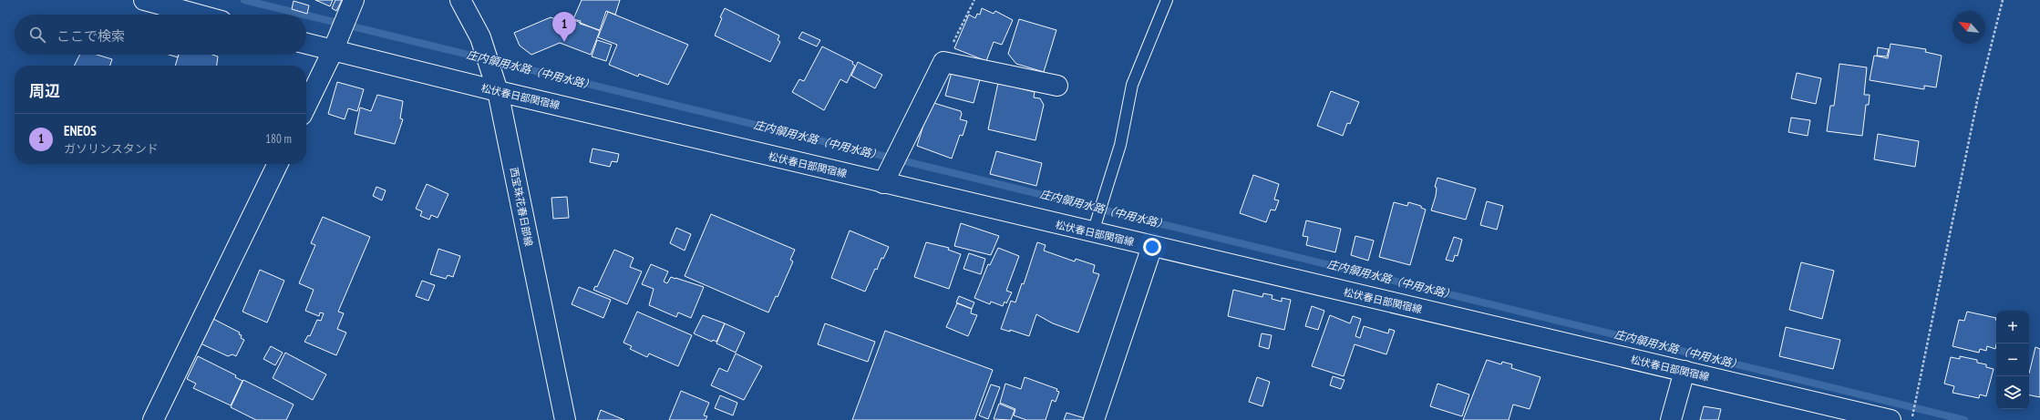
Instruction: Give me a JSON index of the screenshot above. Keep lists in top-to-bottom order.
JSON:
{
  "streets": {
    "main road": ["松伏春日部関宿線", "西宝珠花春日部線"]
  },
  "crossings": [
    ["松伏春日部関宿線", "西宝珠花春日部線"]
  ],
  "water": ["庄内領用水路（中用水路）"],
  "north": "top left",
  "page": {
    "pins": "1",
    "search": "ここで検索",
    "heading": "周辺",
    "list": [
      {
        "mark": "1",
        "name": "ENEOS",
        "note": "ガソリンスタンド",
        "value": "180 m"
      }
    ],
    "map_buttons": ["+", "−"]
  }
}
